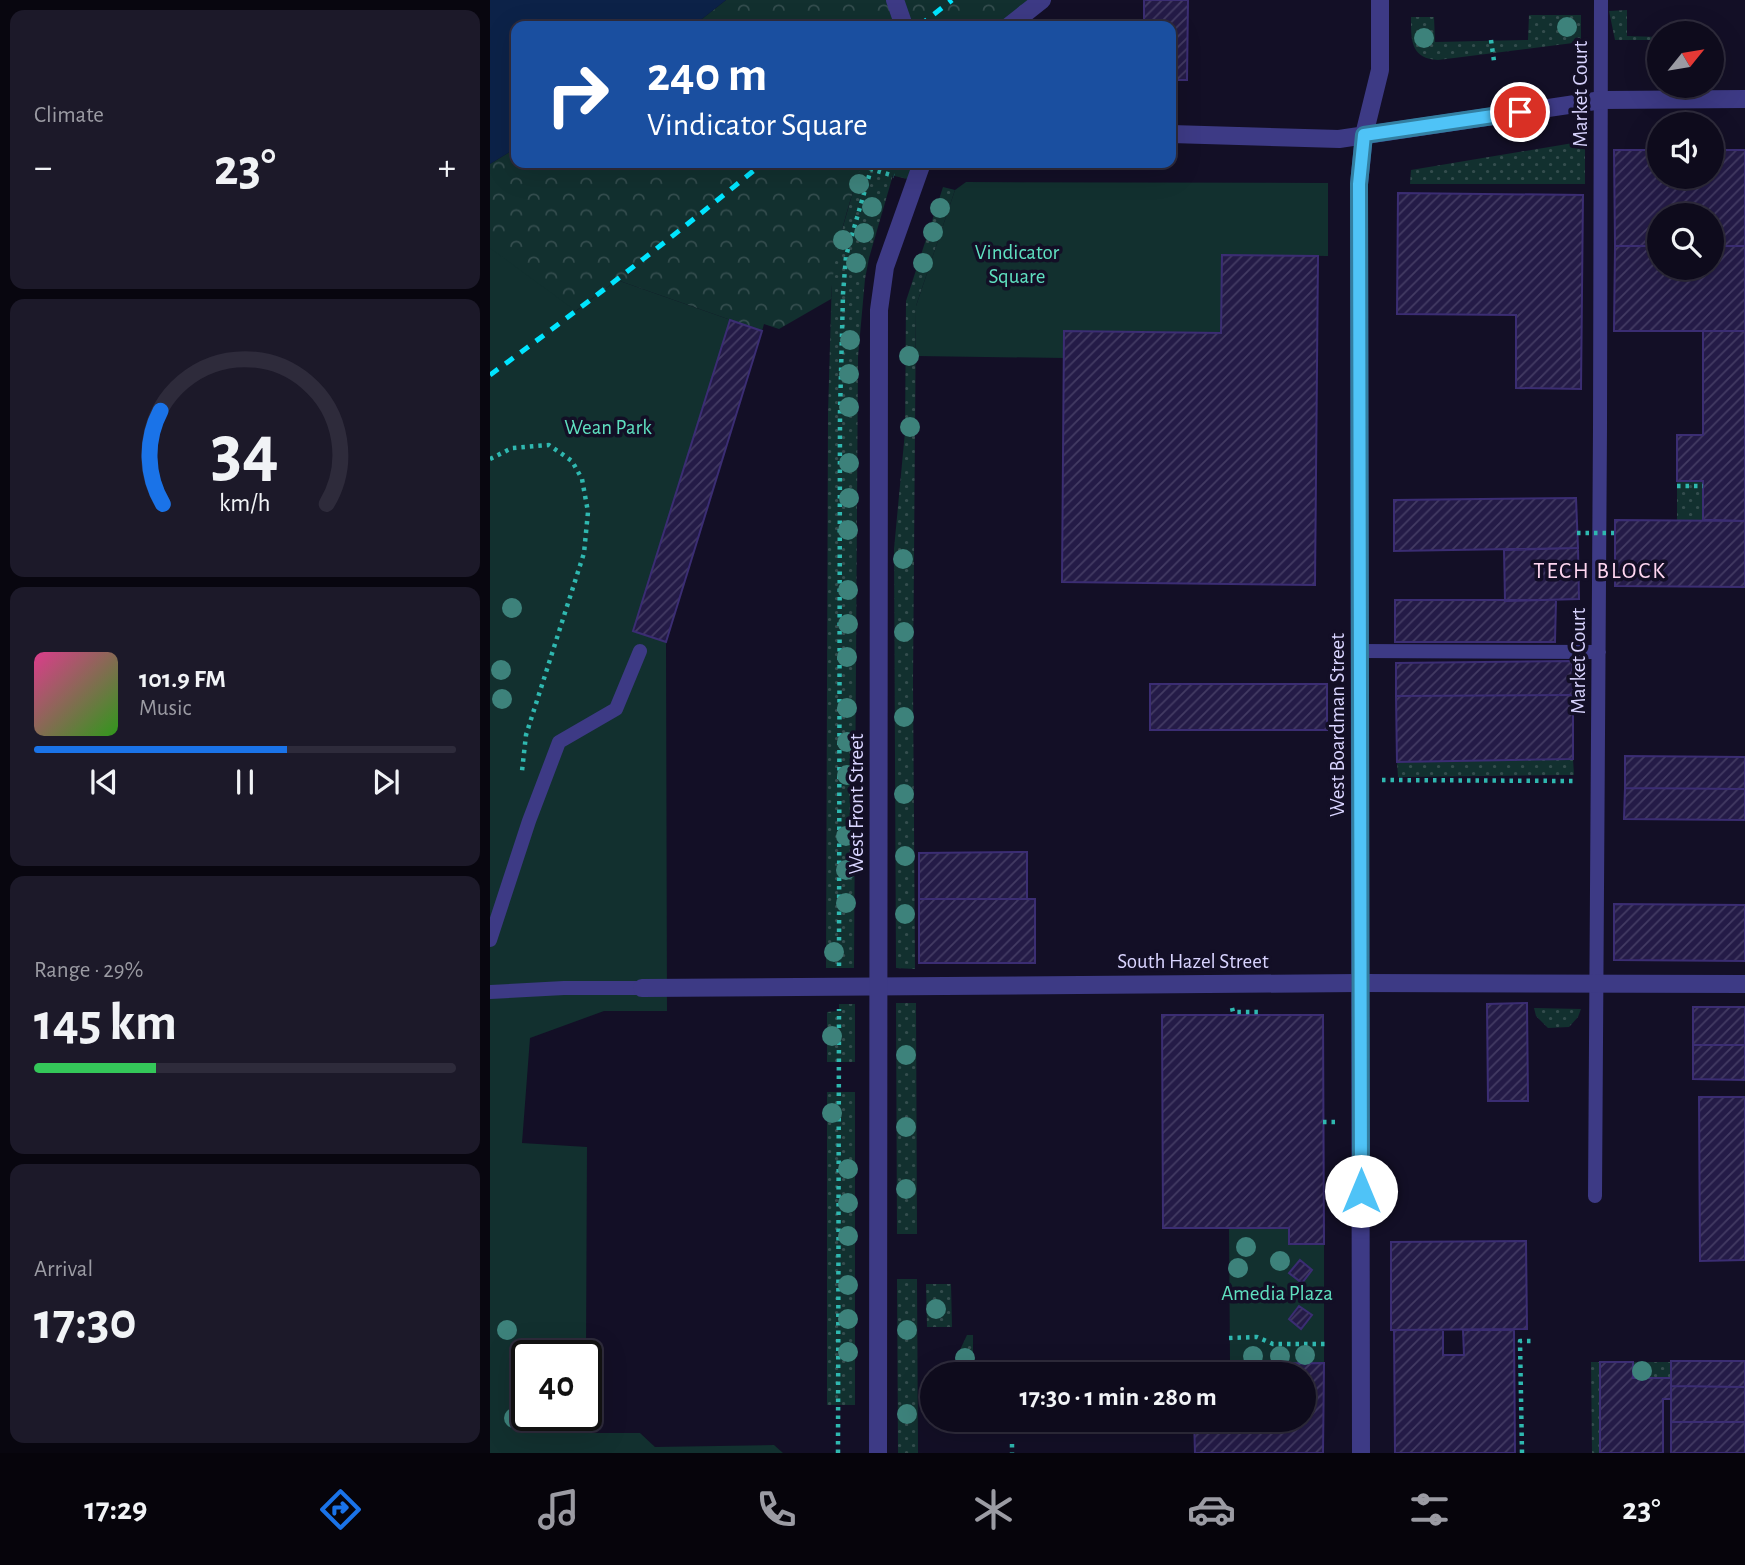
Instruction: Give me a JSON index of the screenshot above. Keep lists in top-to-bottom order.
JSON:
{
  "streets": {
    "street": ["West Boardman Street", "West Front Street", "South Hazel Street"],
    "lane": ["Market Court"]
  },
  "crossings": [
    ["Market Court", "South Hazel Street"],
    ["West Boardman Street", "South Hazel Street"],
    ["West Front Street", "South Hazel Street"]
  ],
  "districts": ["TECH BLOCK"],
  "parks": ["Vindicator Square", "Wean Park", "Amedia Plaza"],
  "north": "top right",
  "page": {
    "tile": [
      "Climate",
      ["Range · 29%", "145 km"],
      ["Arrival", "17:30"]
    ],
    "turn": ["240 m", "Vindicator Square"],
    "heat": ["−", "23°", "+"],
    "song": ["101.9 FM", "Music"],
    "limit": "40",
    "trip": "17:30 · 1 min · 280 m",
    "tabs": ["17:29", "23°"],
    "gauge": ["34", "km/h"]
  }
}
